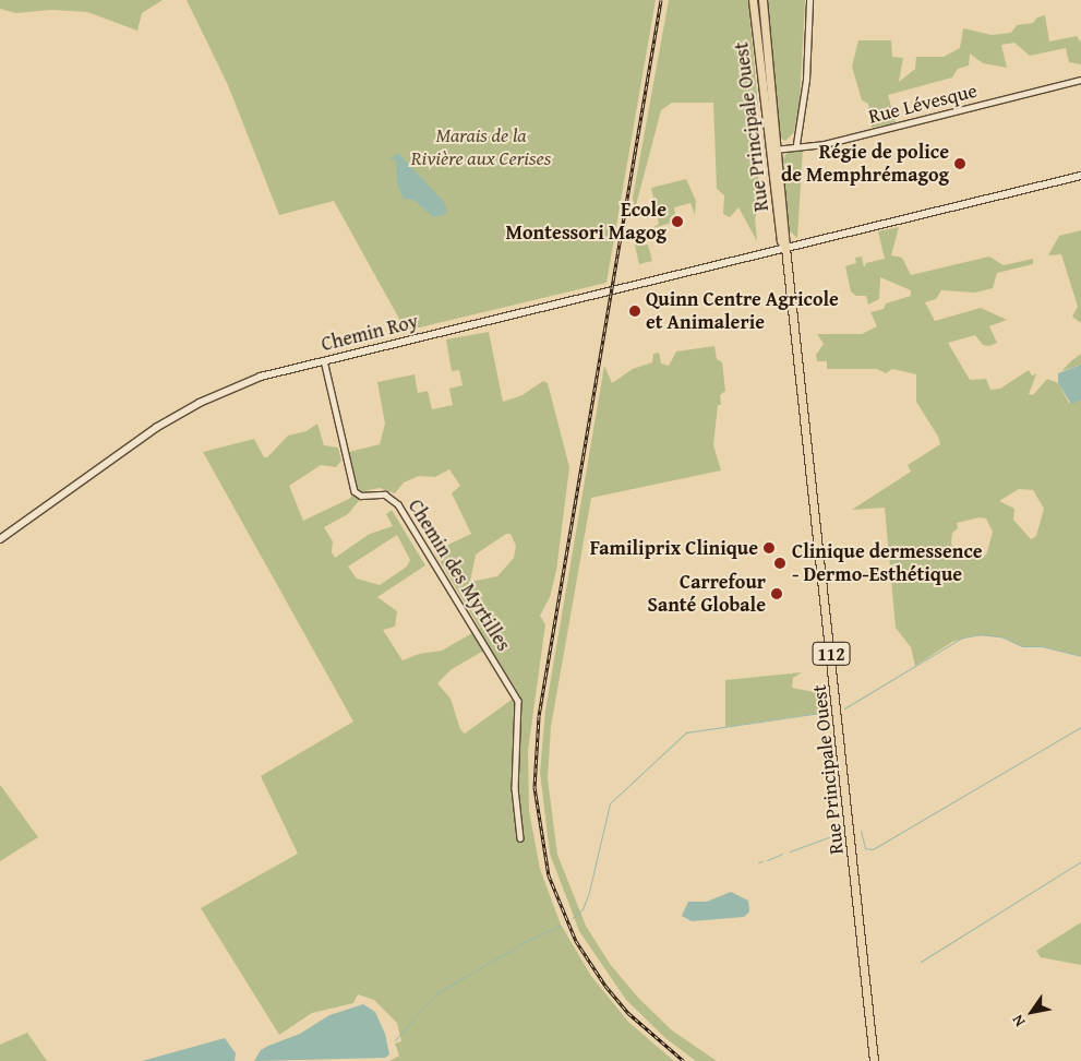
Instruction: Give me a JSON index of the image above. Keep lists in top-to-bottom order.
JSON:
{
  "streets": {
    "main road": ["Rue Principale Ouest", "112"],
    "street": ["Rue Lévesque", "Chemin Roy", "Chemin des Myrtilles"]
  },
  "crossings": [
    ["Rue Lévesque", "Rue Principale Ouest"],
    ["Rue Principale Ouest", "Chemin Roy"],
    ["Chemin Roy", "Chemin des Myrtilles"]
  ],
  "parks": ["Marais de la Rivière aux Cerises"],
  "places": [
    "Régie de police de Memphrémagog",
    "Ecole Montessori Magog",
    "Quinn Centre Agricole et Animalerie",
    "Familiprix Clinique",
    "Clinique dermessence - Dermo-Esthétique",
    "Carrefour Santé Globale"
  ],
  "north": "bottom left"
}
